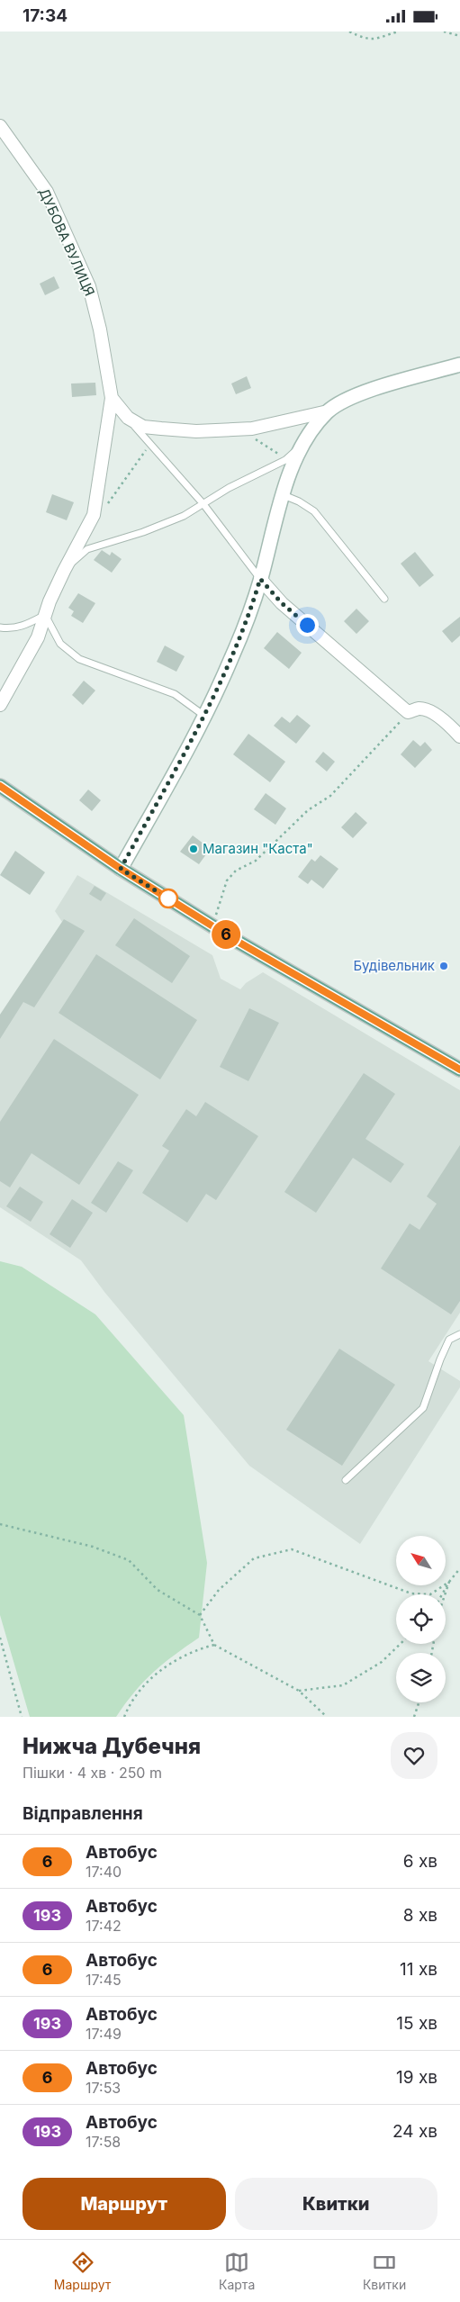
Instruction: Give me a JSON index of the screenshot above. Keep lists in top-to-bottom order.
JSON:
{
  "streets": {
    "street": ["ДУБОВА ВУЛИЦЯ"]
  },
  "places": ["Магазин \"Каста\"", "Будівельник"],
  "lines": ["bus line 6"],
  "north": "top left",
  "page": {
    "status": "17:34",
    "on_map": "6",
    "heading": [
      ["Нижча Дубечня", "Пішки · 4 хв · 250 m"],
      "Відправлення"
    ],
    "list": [
      {
        "mark": "6",
        "name": "Автобус",
        "note": "17:40",
        "value": "6 хв"
      },
      {
        "mark": "193",
        "name": "Автобус",
        "note": "17:42",
        "value": "8 хв"
      },
      {
        "mark": "6",
        "name": "Автобус",
        "note": "17:45",
        "value": "11 хв"
      },
      {
        "mark": "193",
        "name": "Автобус",
        "note": "17:49",
        "value": "15 хв"
      },
      {
        "mark": "6",
        "name": "Автобус",
        "note": "17:53",
        "value": "19 хв"
      },
      {
        "mark": "193",
        "name": "Автобус",
        "note": "17:58",
        "value": "24 хв"
      }
    ],
    "buttons": ["Маршрут", "Квитки"],
    "tabs": ["Маршрут", "Карта", "Квитки"]
  }
}
